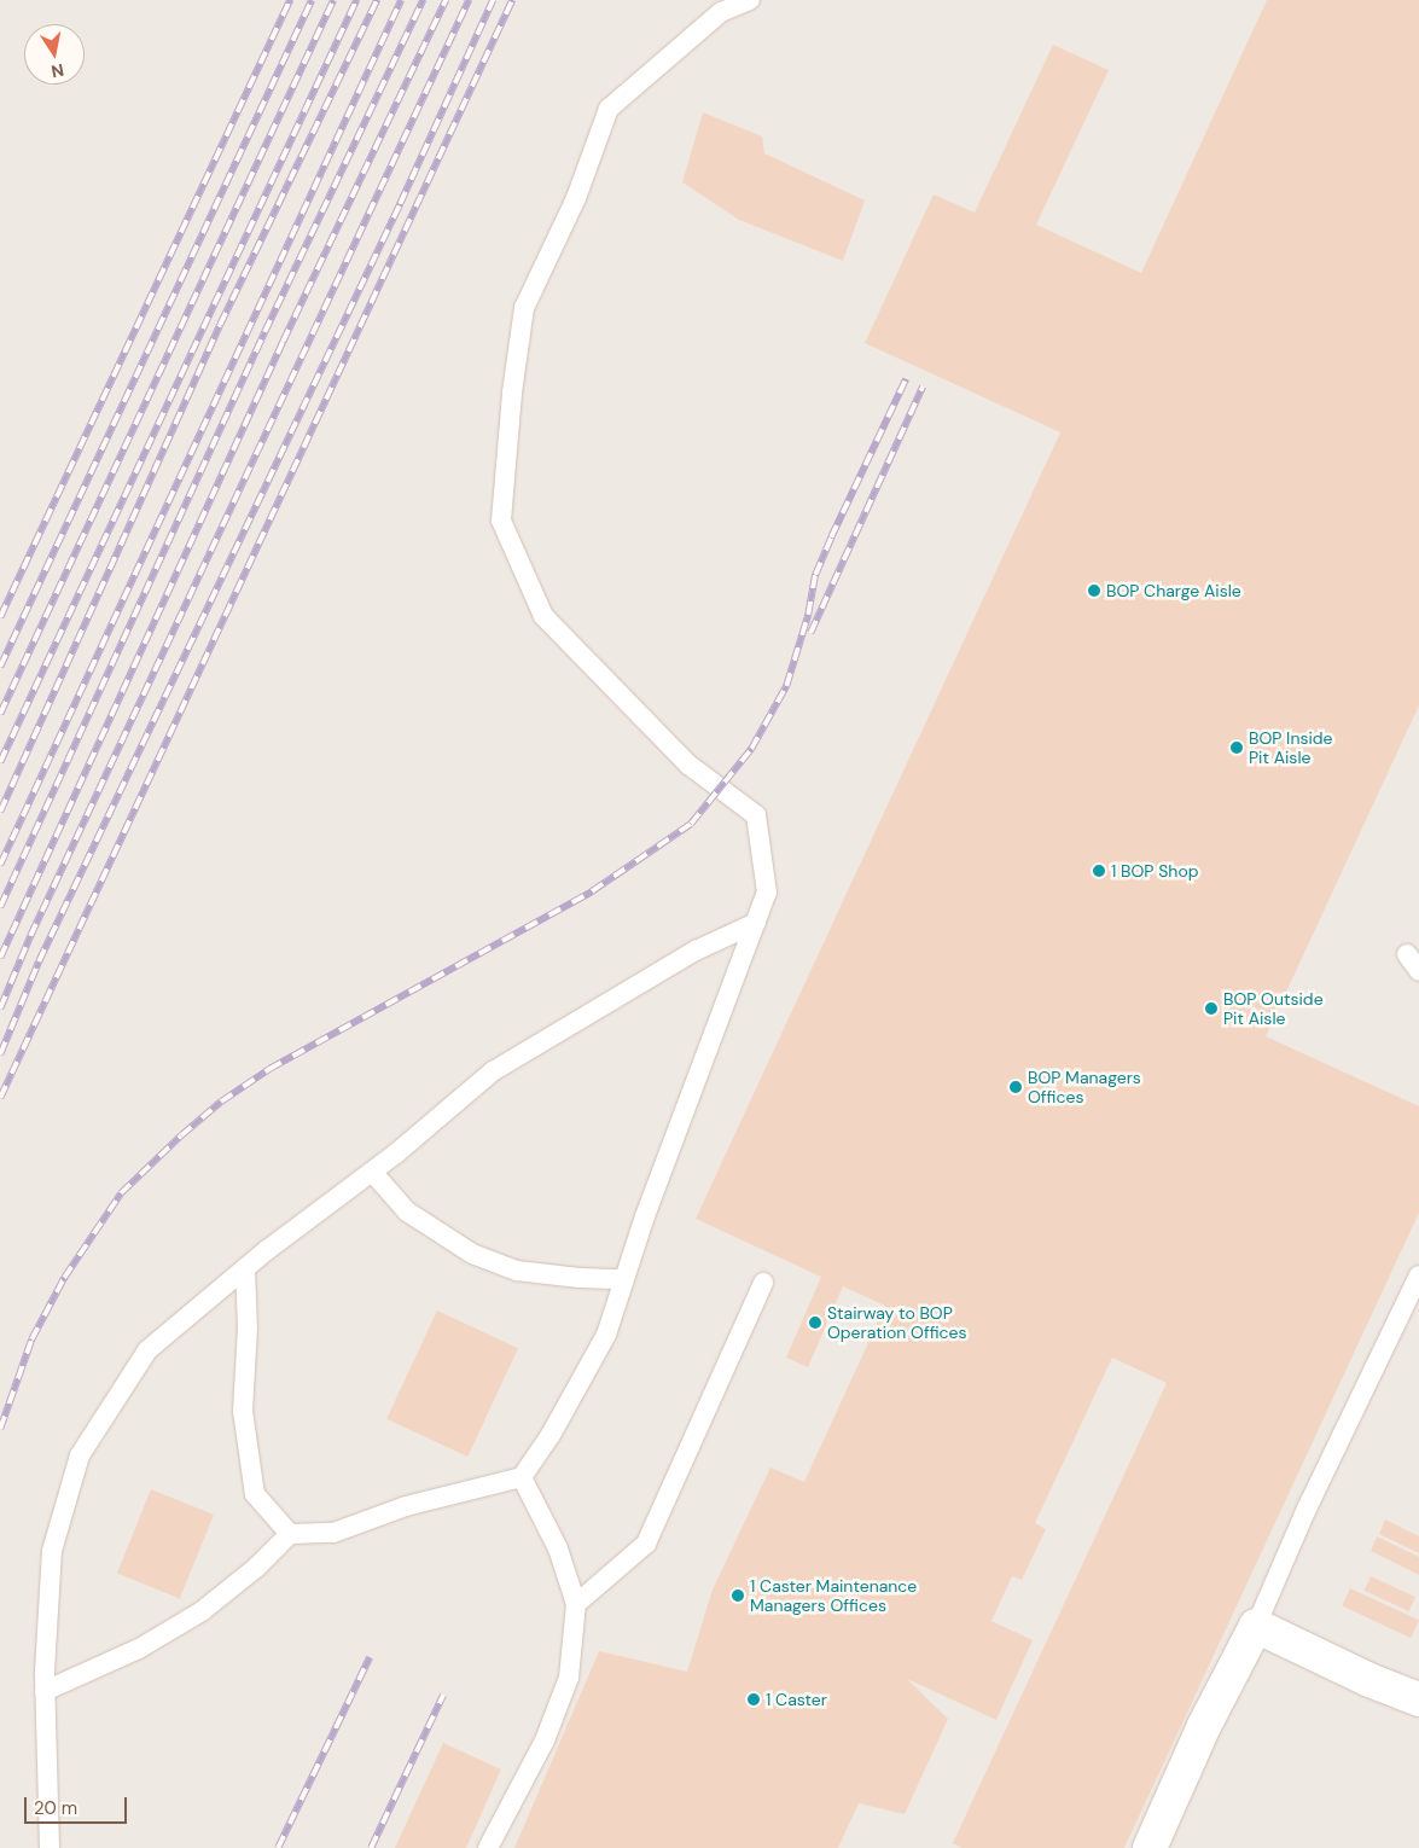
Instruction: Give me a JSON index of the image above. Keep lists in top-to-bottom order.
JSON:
{
  "places": [
    "BOP Charge Aisle",
    "BOP Inside Pit Aisle",
    "1 BOP Shop",
    "BOP Outside Pit Aisle",
    "BOP Managers Offices",
    "Stairway to BOP Operation Offices",
    "1 Caster Maintenance Managers Offices",
    "1 Caster"
  ],
  "scale_bar": "20 m",
  "north": "bottom"
}
